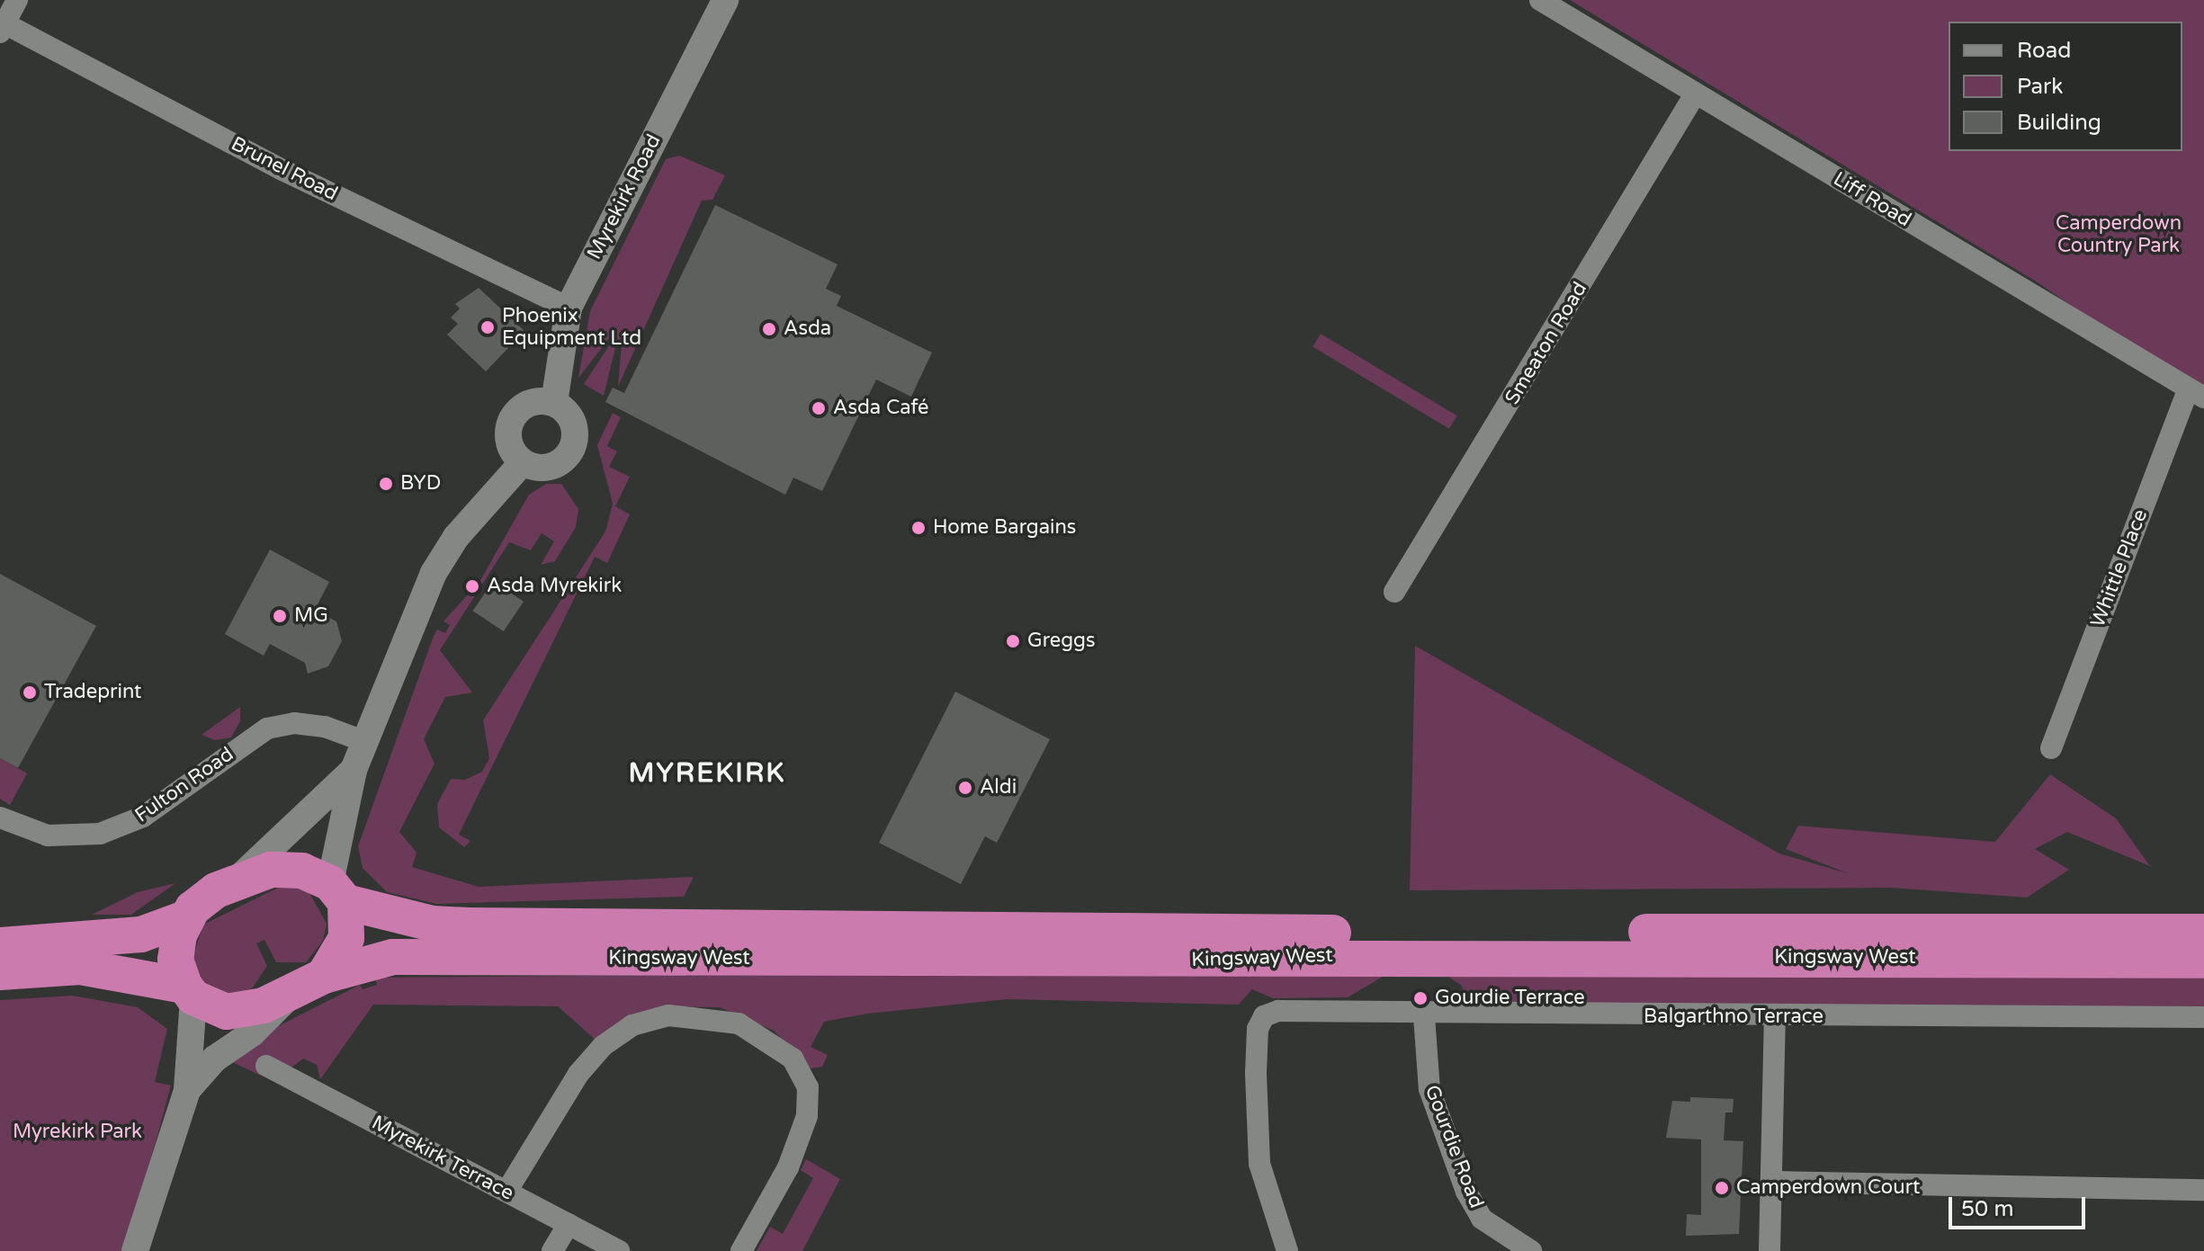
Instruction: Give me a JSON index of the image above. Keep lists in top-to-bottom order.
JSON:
{
  "streets": {
    "highway": ["Kingsway West"],
    "street": [
      "Brunel Road",
      "Myrekirk Road",
      "Liff Road",
      "Smeaton Road",
      "Whittle Place",
      "Fulton Road",
      "Balgarthno Terrace",
      "Gourdie Road",
      "Myrekirk Terrace"
    ]
  },
  "crossings": [
    ["Brunel Road", "Myrekirk Road"],
    ["Liff Road", "Smeaton Road"],
    ["Liff Road", "Whittle Place"],
    ["Balgarthno Terrace", "Gourdie Road"]
  ],
  "districts": ["MYREKIRK"],
  "parks": ["Camperdown Country Park", "Myrekirk Park"],
  "places": [
    "Phoenix Equipment Ltd",
    "Asda",
    "Asda Café",
    "BYD",
    "Home Bargains",
    "Asda Myrekirk",
    "MG",
    "Greggs",
    "Tradeprint",
    "Aldi",
    "Gourdie Terrace",
    "Camperdown Court"
  ],
  "legend": ["Road", "Park", "Building"],
  "scale_bar": "50 m"
}
